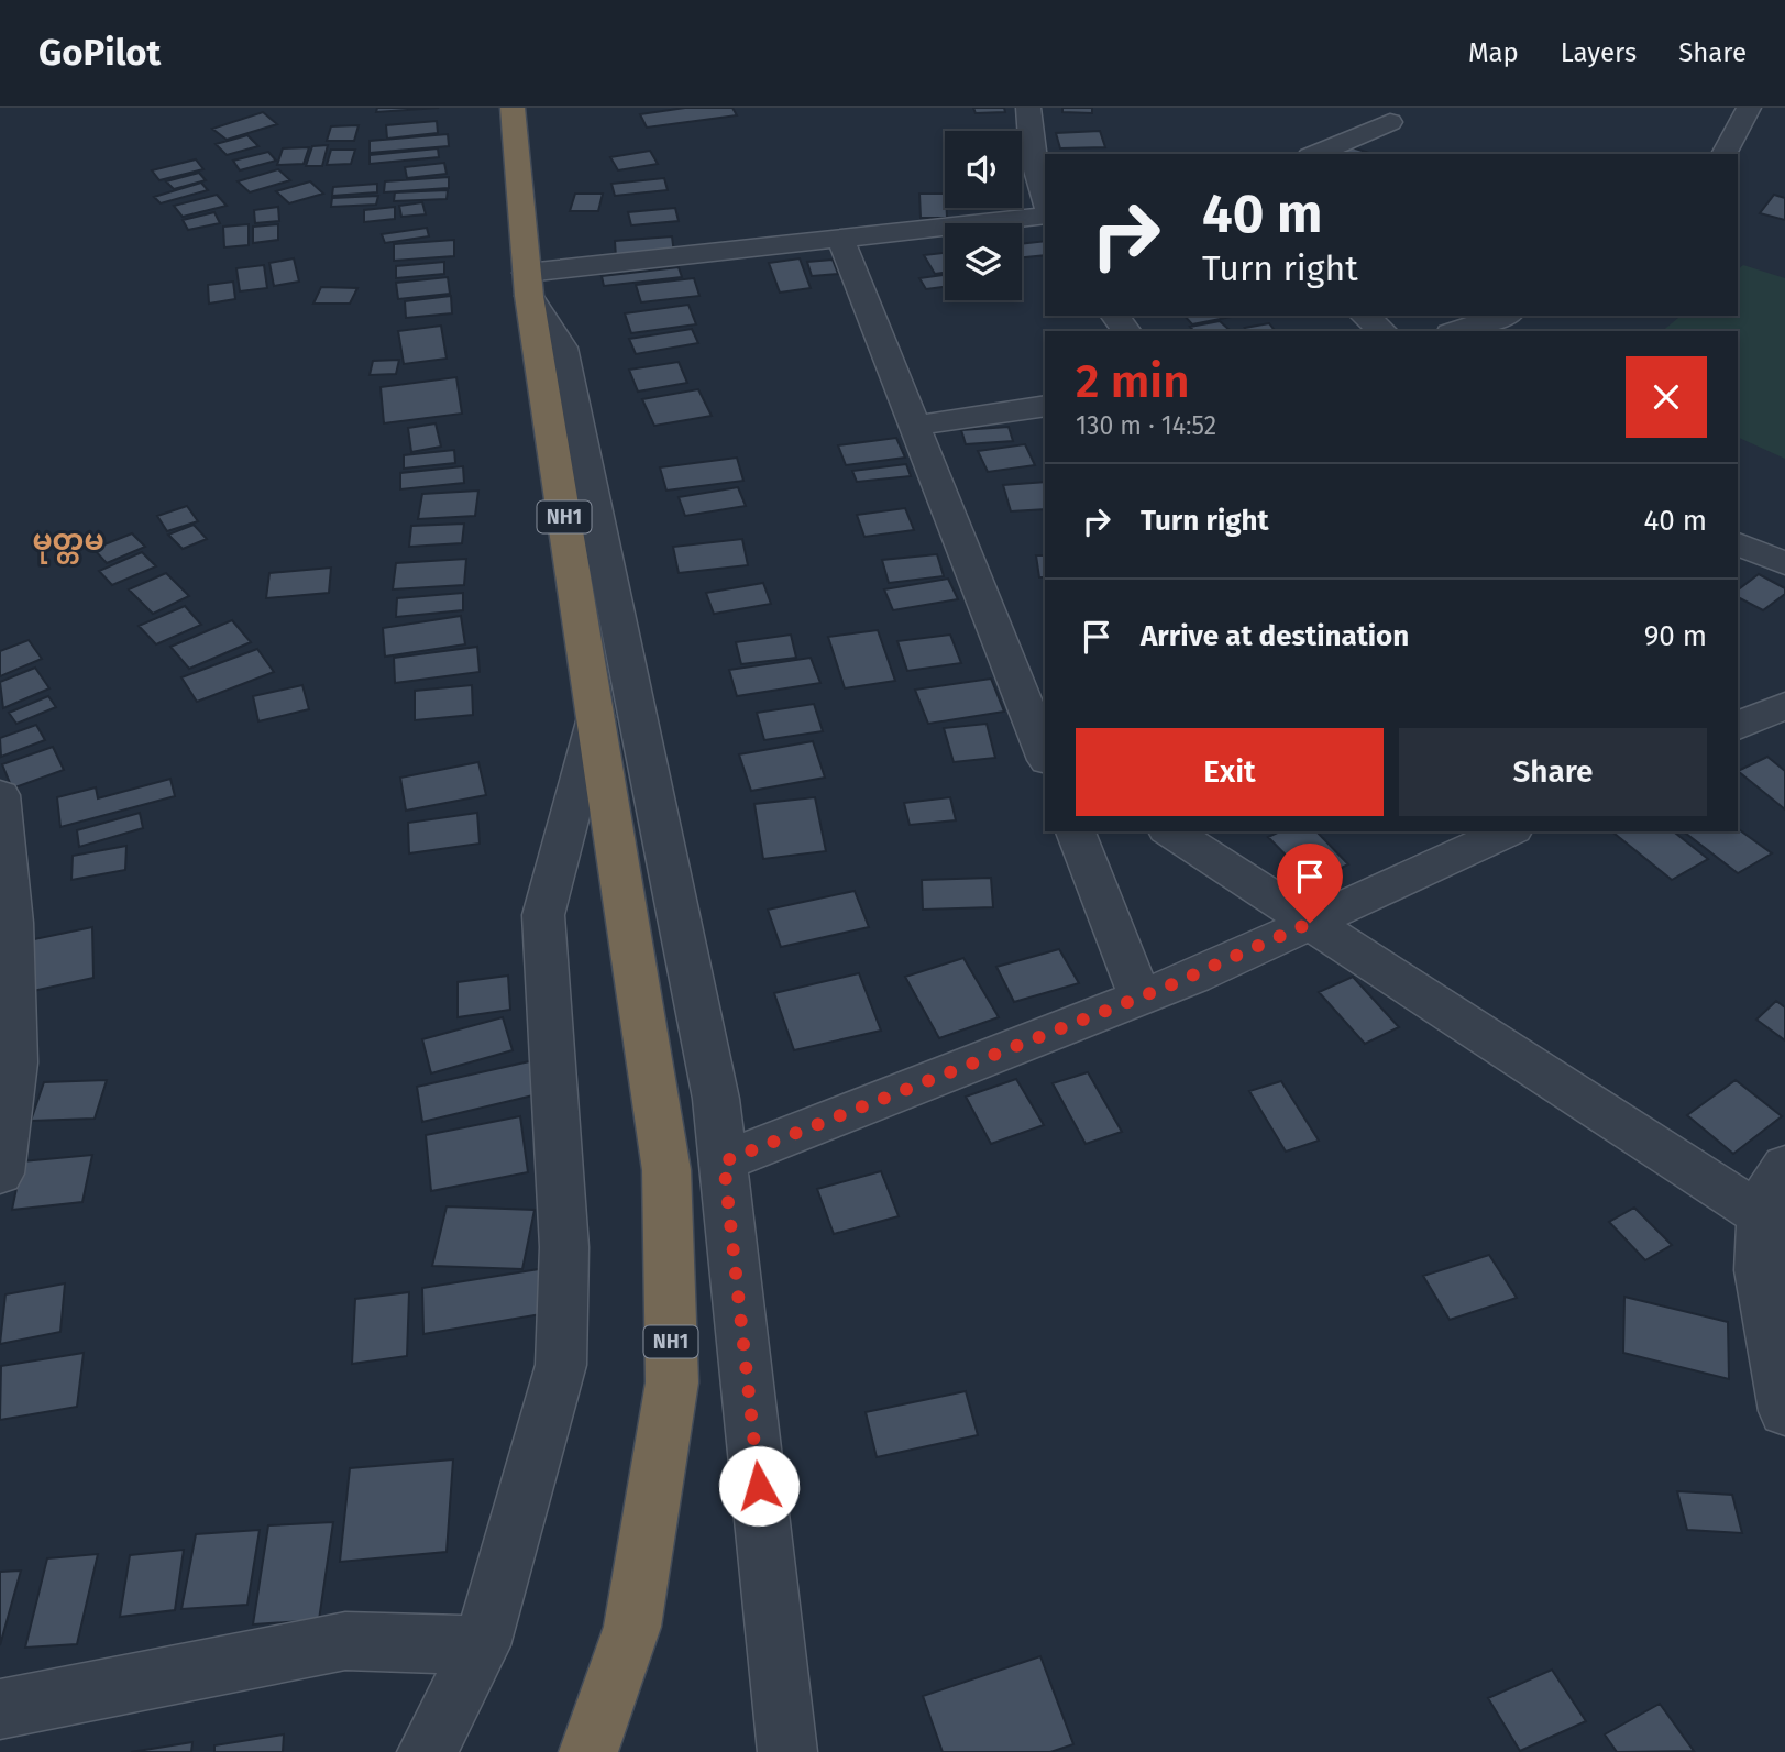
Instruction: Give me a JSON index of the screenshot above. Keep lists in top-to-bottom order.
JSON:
{
  "streets": {
    "highway": ["NH1"]
  },
  "districts": ["မုတ္တမ"],
  "page": {
    "header": "GoPilot",
    "nav": ["Map", "Layers", "Share"],
    "turn": ["40 m", "Turn right"],
    "heading": ["2 min", "130 m · 14:52"],
    "list": [
      {
        "name": "Turn right",
        "value": "40 m"
      },
      {
        "name": "Arrive at destination",
        "value": "90 m"
      }
    ],
    "buttons": ["Exit", "Share"]
  }
}
